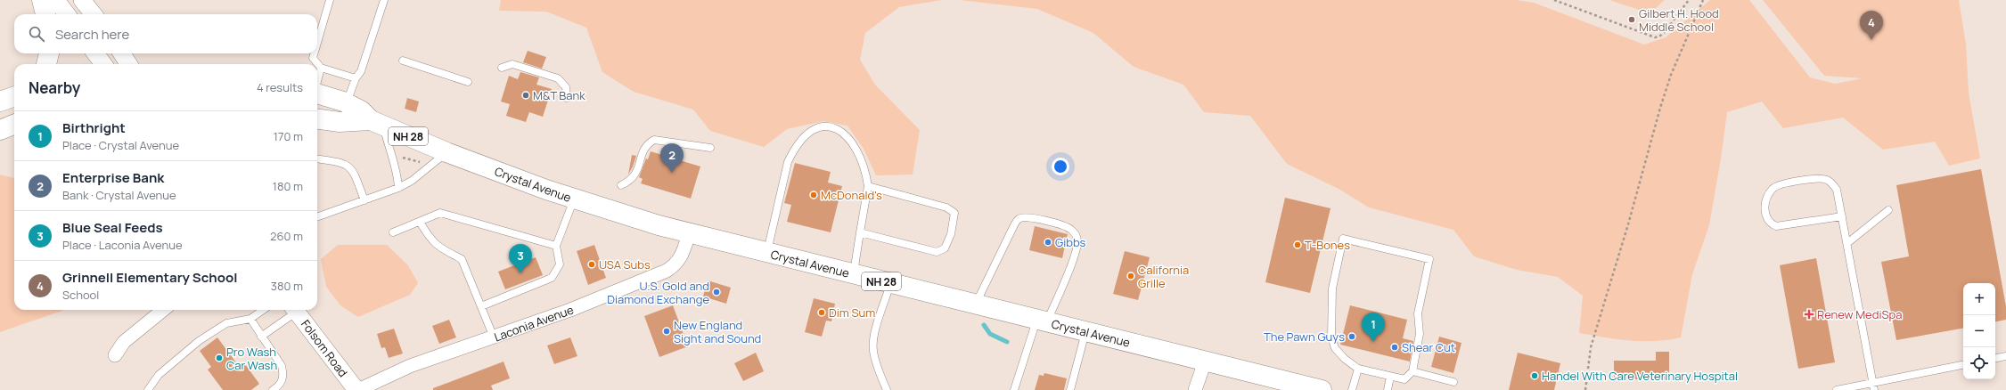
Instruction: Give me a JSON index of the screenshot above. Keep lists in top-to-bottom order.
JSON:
{
  "streets": {
    "main road": ["NH 28", "Crystal Avenue"],
    "street": ["Laconia Avenue", "Folsom Road"]
  },
  "crossings": [
    ["Crystal Avenue", "Laconia Avenue"],
    ["Laconia Avenue", "Folsom Road"]
  ],
  "places": {
    "other": [
      "Gilbert H. Hood Middle School",
      "M&T Bank",
      "McDonald's",
      "Gibbs",
      "T-Bones",
      "USA Subs",
      "California Grille",
      "U.S. Gold and Diamond Exchange",
      "Dim Sum",
      "New England Sight and Sound",
      "The Pawn Guys",
      "Shear Cut",
      "Pro Wash Car Wash",
      "Handel With Care Veterinary Hospital"
    ],
    "health": ["Renew MediSpa"]
  },
  "page": {
    "pins": [
      "4",
      "2",
      "3",
      "1"
    ],
    "search": "Search here",
    "heading": ["Nearby", "4 results"],
    "list": [
      {
        "mark": "1",
        "name": "Birthright",
        "note": "Place · Crystal Avenue",
        "value": "170 m"
      },
      {
        "mark": "2",
        "name": "Enterprise Bank",
        "note": "Bank · Crystal Avenue",
        "value": "180 m"
      },
      {
        "mark": "3",
        "name": "Blue Seal Feeds",
        "note": "Place · Laconia Avenue",
        "value": "260 m"
      },
      {
        "mark": "4",
        "name": "Grinnell Elementary School",
        "note": "School",
        "value": "380 m"
      }
    ],
    "map_buttons": ["+", "−"]
  }
}
